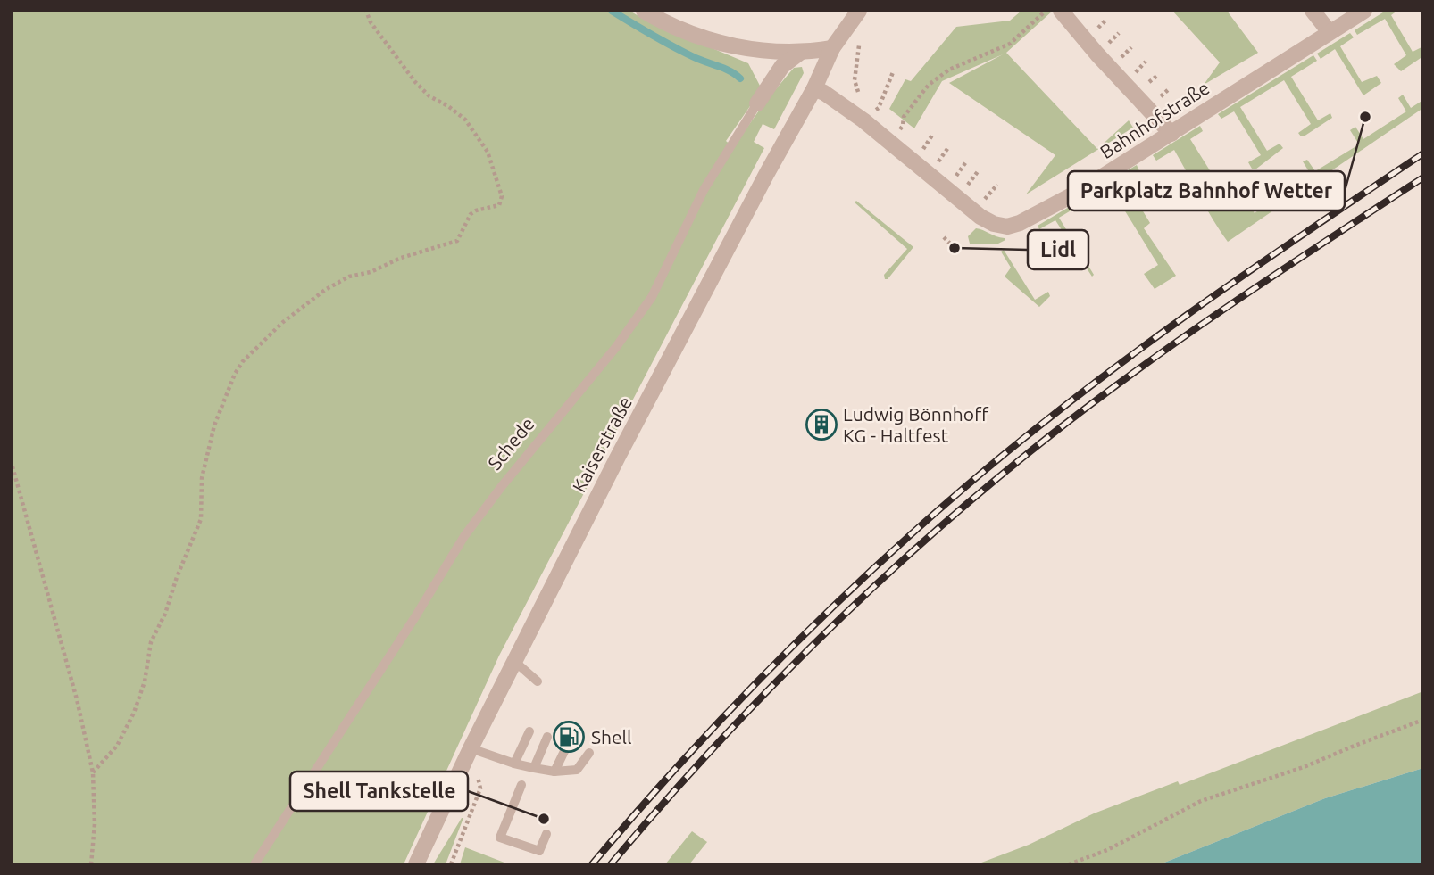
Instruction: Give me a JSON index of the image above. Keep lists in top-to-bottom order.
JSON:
{
  "streets": {
    "street": ["Bahnhofstraße", "Schede", "Kaiserstraße"]
  },
  "crossings": [
    ["Bahnhofstraße", "Kaiserstraße"]
  ],
  "places": {
    "other": ["Parkplatz Bahnhof Wetter", "Lidl", "Shell Tankstelle"],
    "building": ["Ludwig Bönnhoff KG - Haltfest"],
    "fuel station": ["Shell"]
  }
}
